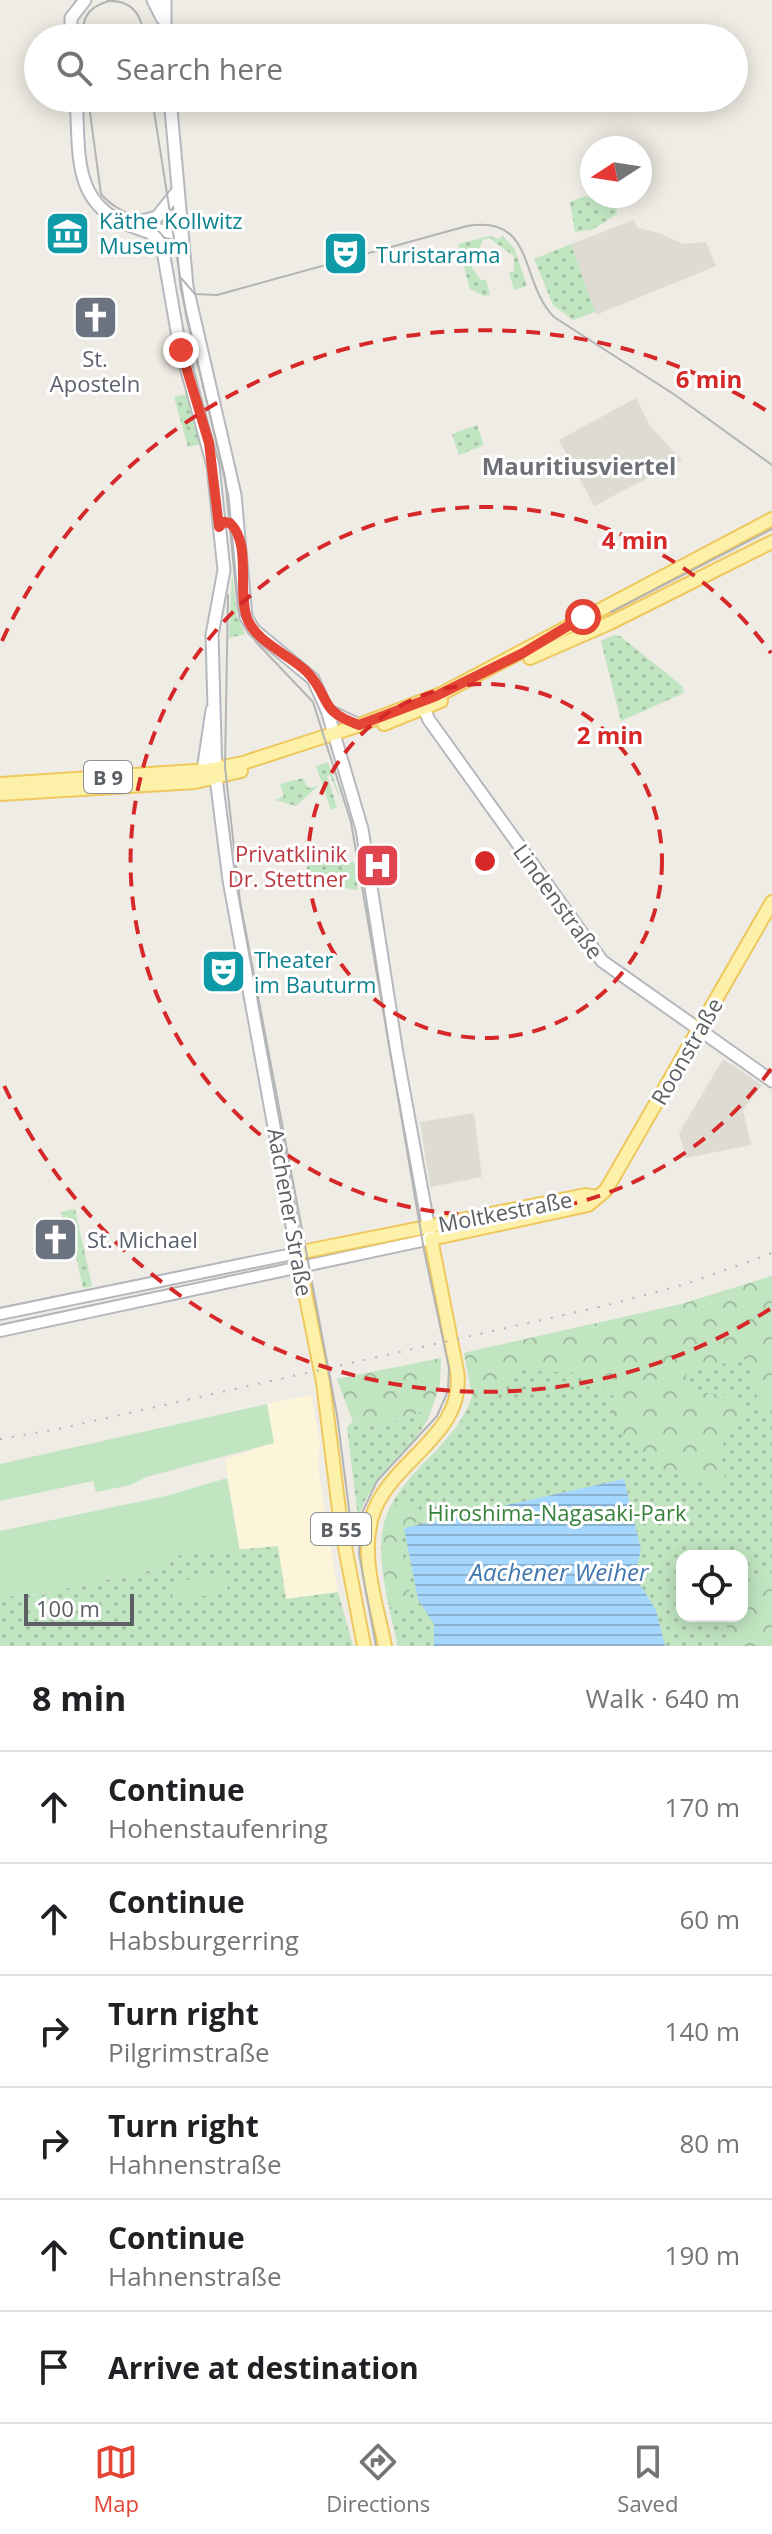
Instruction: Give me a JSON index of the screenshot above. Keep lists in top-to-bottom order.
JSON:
{
  "streets": {
    "main road": [
      "B 9",
      "Lindenstraße",
      "Roonstraße",
      "Moltkestraße",
      "Aachener Straße",
      "B 55"
    ]
  },
  "crossings": [
    ["B 9", "Lindenstraße"],
    ["B 9", "Aachener Straße"],
    ["Lindenstraße", "Roonstraße"],
    ["Roonstraße", "Moltkestraße"],
    ["Moltkestraße", "Aachener Straße"],
    ["Moltkestraße", "B 55"]
  ],
  "districts": ["Mauritiusviertel"],
  "water": ["Aachener Weiher"],
  "parks": ["Hiroshima-Nagasaki-Park"],
  "places": {
    "museum": ["Käthe Kollwitz Museum"],
    "theatre": ["Turistarama", "Theater im Bauturm"],
    "church": ["St. Aposteln", "St. Michael"],
    "hospital": ["Privatklinik Dr. Stettner"]
  },
  "scale_bar": "100 m",
  "north": "left",
  "page": {
    "search": "Search here",
    "scale": "100 m",
    "heading": ["8 min", "Walk · 640 m"],
    "list": [
      ["Continue", "Hohenstaufenring", "170 m"],
      ["Continue", "Habsburgerring", "60 m"],
      ["Turn right", "Pilgrimstraße", "140 m"],
      ["Turn right", "Hahnenstraße", "80 m"],
      ["Continue", "Hahnenstraße", "190 m"],
      "Arrive at destination"
    ],
    "nav": ["Map", "Directions", "Saved"]
  },
  "rings": ["6 min", "4 min", "2 min"]
}
